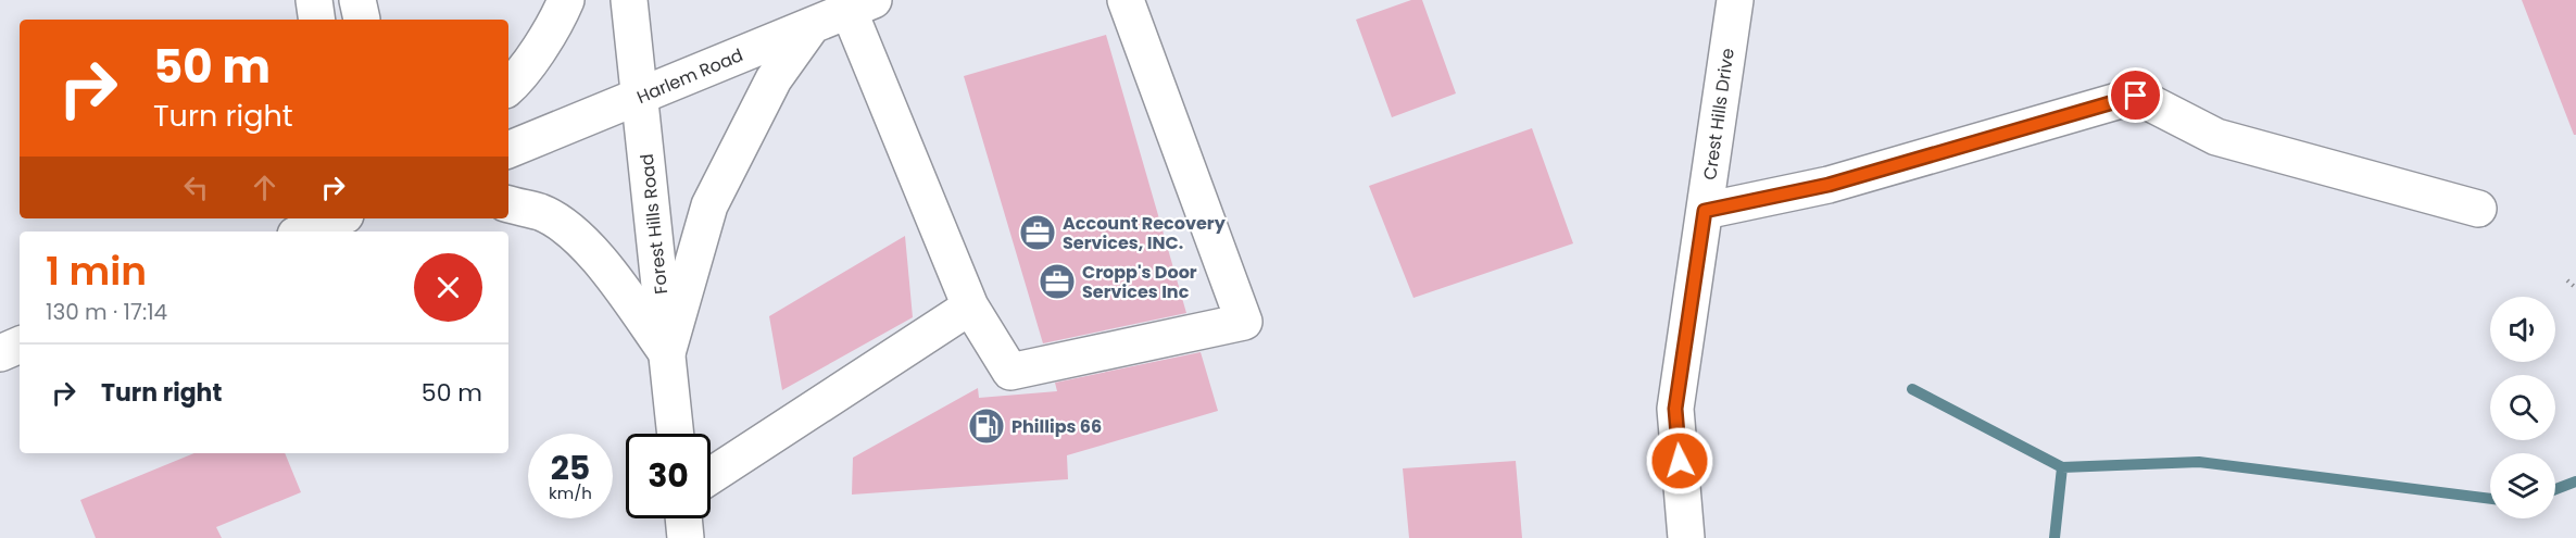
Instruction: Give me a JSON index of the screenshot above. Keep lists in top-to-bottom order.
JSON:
{
  "streets": {
    "main road": ["Harlem Road", "Crest Hills Drive", "Forest Hills Road"]
  },
  "crossings": [
    ["Harlem Road", "Forest Hills Road"]
  ],
  "places": {
    "office": ["Account Recovery Services, INC.", "Cropp's Door Services Inc"],
    "fuel station": ["Phillips 66"]
  },
  "page": {
    "turn": ["50 m", "Turn right"],
    "heading": ["1 min", "130 m · 17:14"],
    "list": [
      {
        "name": "Turn right",
        "value": "50 m"
      }
    ],
    "speed": "25 km/h",
    "limit": "30"
  }
}
